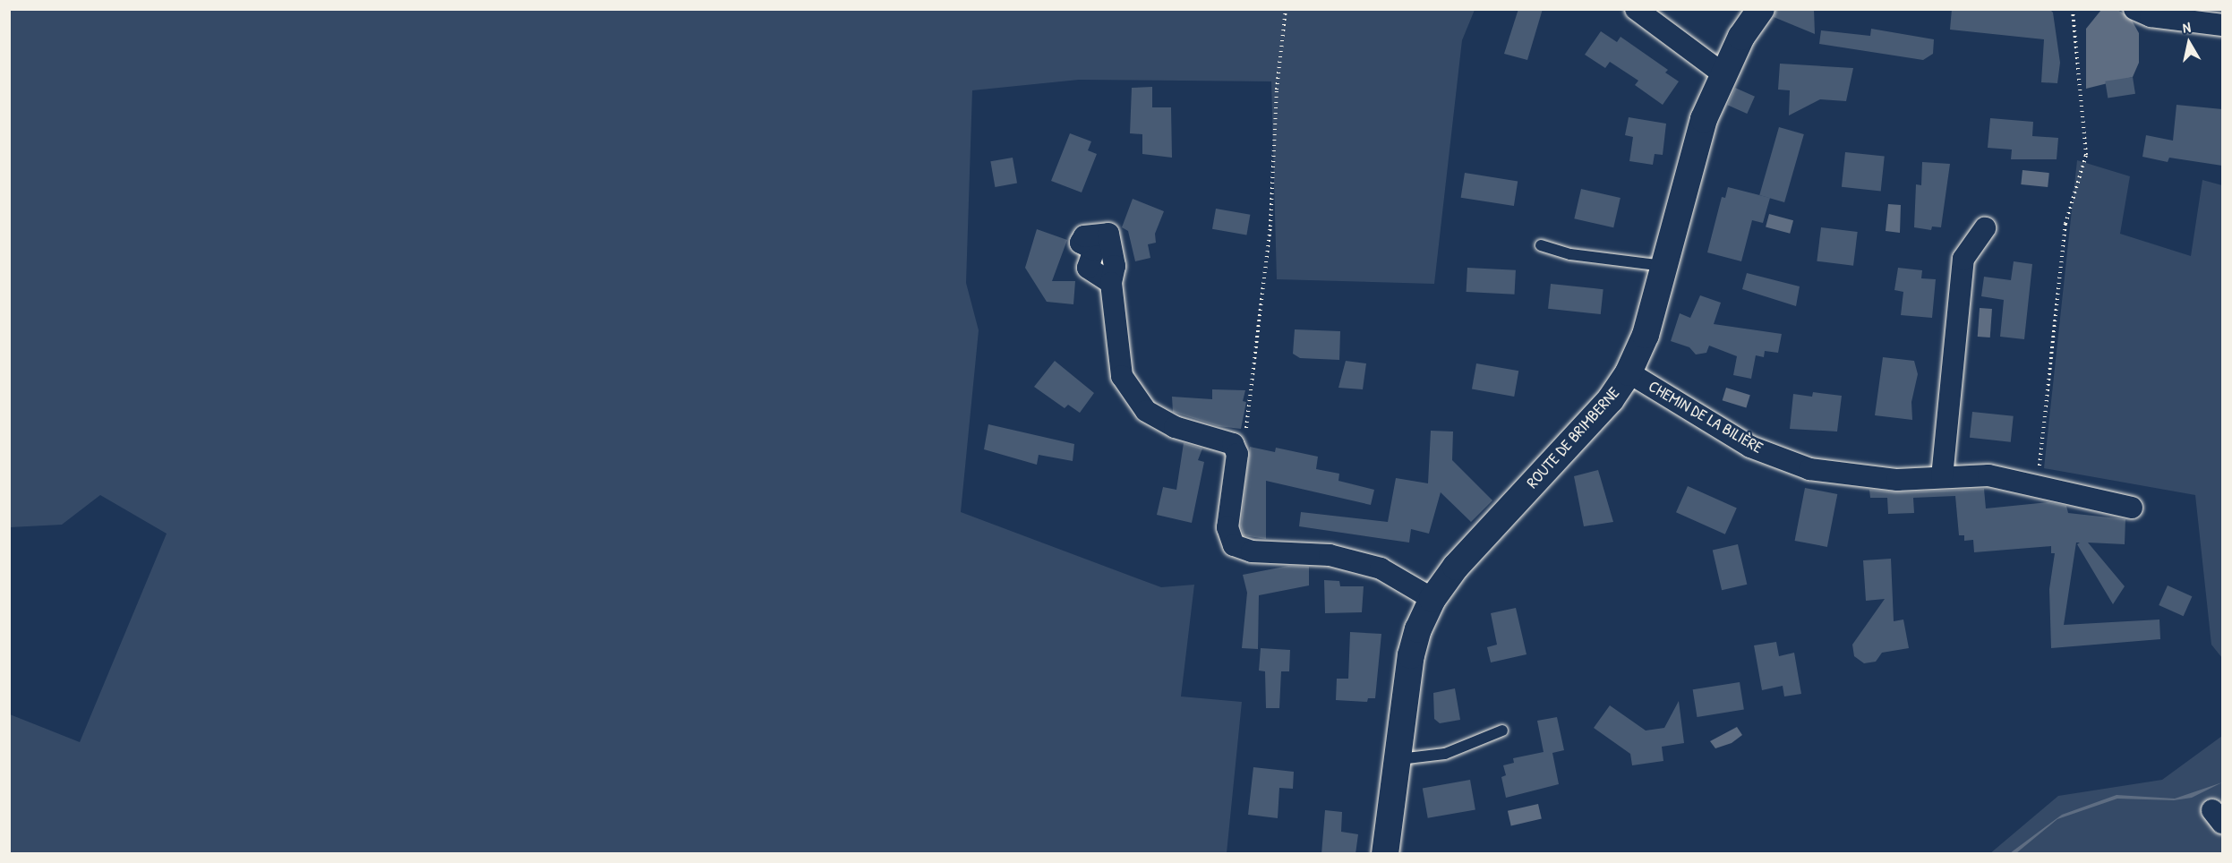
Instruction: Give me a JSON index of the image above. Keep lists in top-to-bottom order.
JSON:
{
  "streets": {
    "street": ["CHEMIN DE LA BILIÈRE", "ROUTE DE BRIMBERNE"]
  },
  "crossings": [
    ["CHEMIN DE LA BILIÈRE", "ROUTE DE BRIMBERNE"]
  ],
  "north": "top"
}
